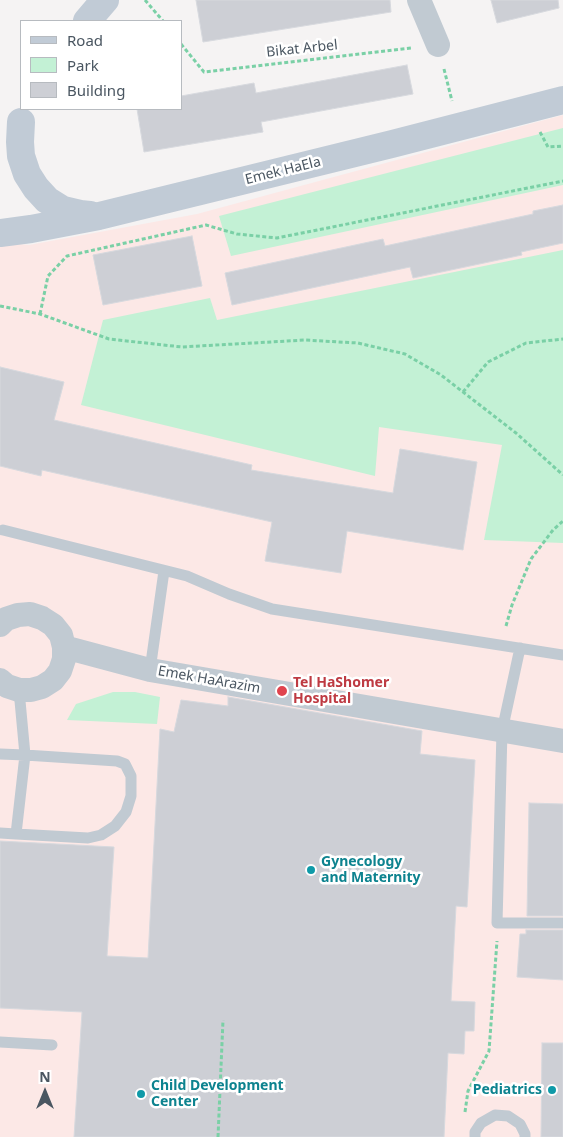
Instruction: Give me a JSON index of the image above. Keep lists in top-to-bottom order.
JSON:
{
  "streets": {
    "street": ["Emek HaEla", "Emek HaArazim"],
    "path": ["Bikat Arbel"]
  },
  "places": [
    "Tel HaShomer Hospital",
    "Gynecology and Maternity",
    "Pediatrics",
    "Child Development Center"
  ],
  "legend": ["Road", "Park", "Building"],
  "north": "top"
}
